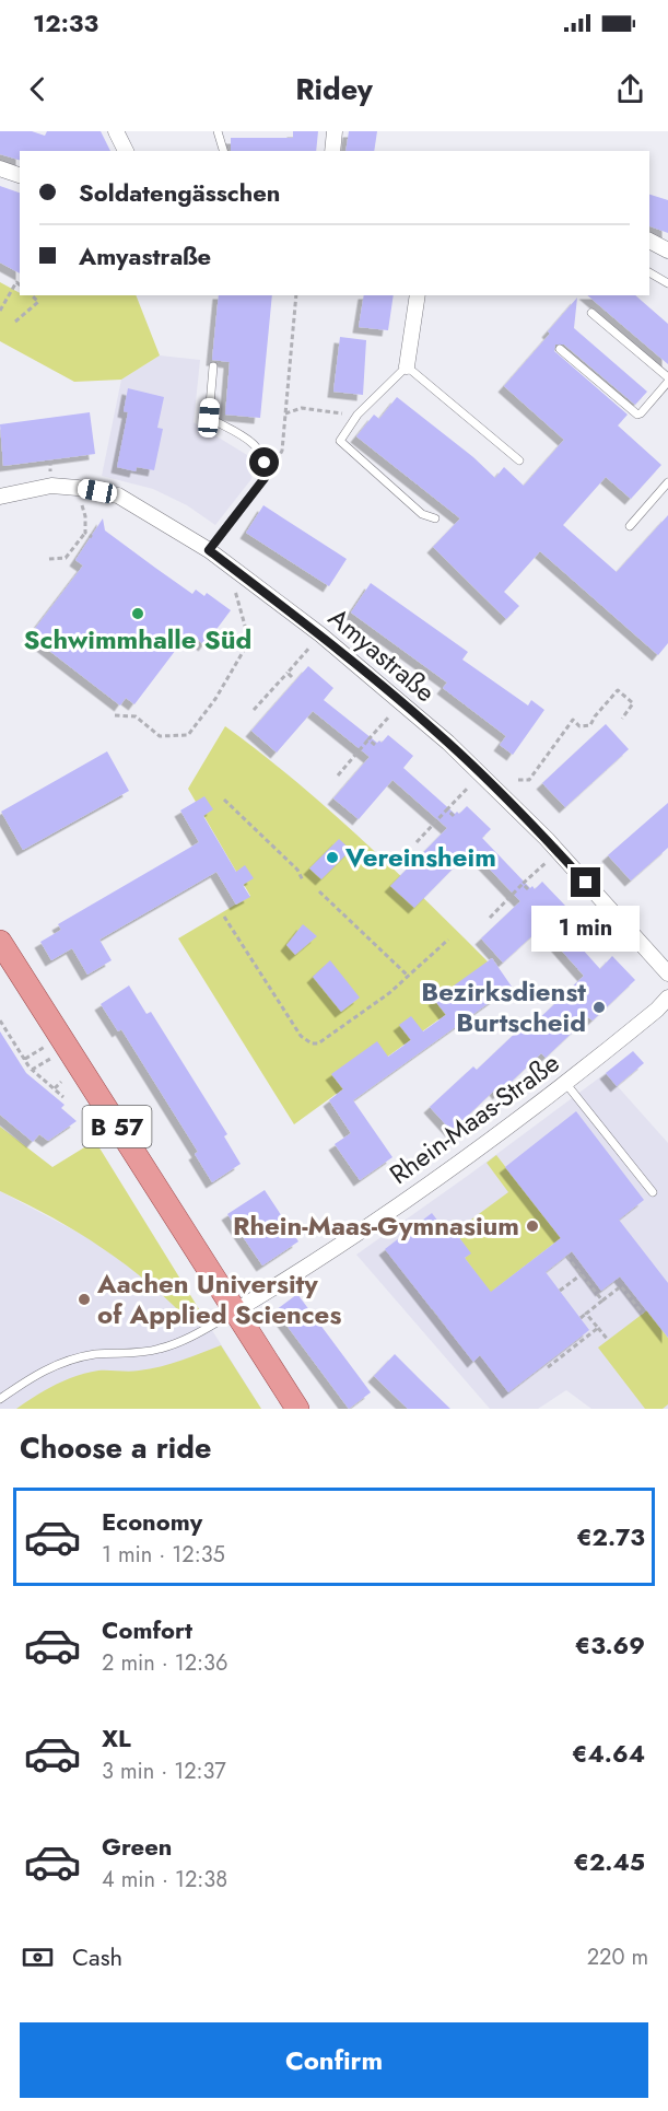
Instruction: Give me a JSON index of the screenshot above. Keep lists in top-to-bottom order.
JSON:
{
  "streets": {
    "main road": ["B 57"],
    "street": ["Amyastraße", "Rhein-Maas-Straße"]
  },
  "crossings": [
    ["Rhein-Maas-Straße", "B 57"]
  ],
  "places": [
    "Schwimmhalle Süd",
    "Vereinsheim",
    "Bezirksdienst Burtscheid",
    "Rhein-Maas-Gymnasium",
    "Aachen University of Applied Sciences"
  ],
  "page": {
    "status": "12:33",
    "header": "Ridey",
    "banner": ["Soldatengässchen", "Amyastraße"],
    "bubble": "1 min",
    "heading": "Choose a ride",
    "list": [
      {
        "name": "Economy",
        "note": "1 min · 12:35",
        "value": "€2.73"
      },
      {
        "name": "Comfort",
        "note": "2 min · 12:36",
        "value": "€3.69"
      },
      {
        "name": "XL",
        "note": "3 min · 12:37",
        "value": "€4.64"
      },
      {
        "name": "Green",
        "note": "4 min · 12:38",
        "value": "€2.45"
      }
    ],
    "pay": ["Cash", "220 m"],
    "buttons": "Confirm"
  }
}
